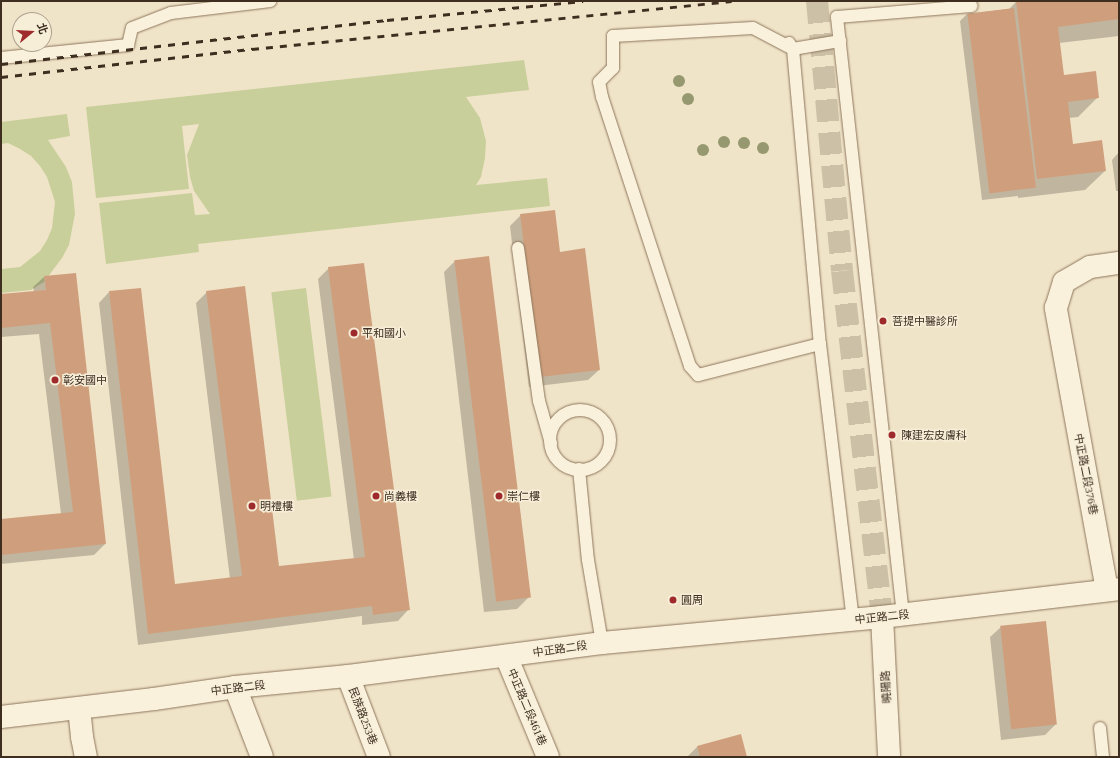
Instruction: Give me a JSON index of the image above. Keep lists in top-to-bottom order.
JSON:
{
  "streets": {
    "street": [
      "中正路二段376巷",
      "中正路二段",
      "曉陽路",
      "中正路二段461巷",
      "民族路253巷"
    ]
  },
  "crossings": [
    ["中正路二段376巷", "中正路二段"],
    ["中正路二段", "曉陽路"],
    ["中正路二段", "中正路二段461巷"],
    ["中正路二段", "民族路253巷"]
  ],
  "places": [
    "菩提中醫診所",
    "平和國小",
    "彰安國中",
    "陳建宏皮膚科",
    "尚義樓",
    "崇仁樓",
    "明禮樓",
    "圓周"
  ],
  "north": "right"
}
